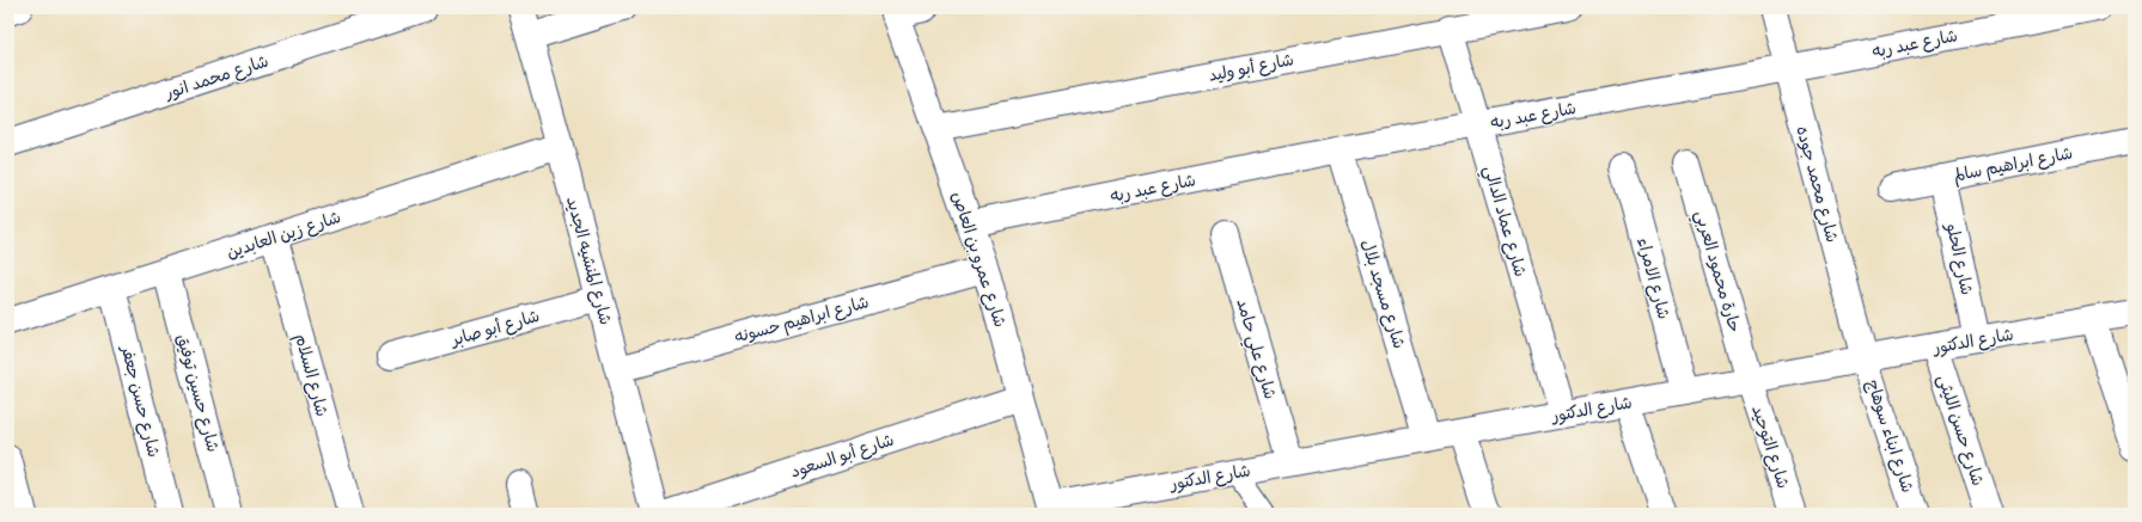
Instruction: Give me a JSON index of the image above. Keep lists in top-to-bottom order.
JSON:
{
  "streets": {
    "street": [
      "شارع عبد ربه",
      "شارع أبو وليد",
      "شارع محمد انور",
      "شارع ابراهيم سالم",
      "شارع محمد جوده",
      "شارع عماد الدالي",
      "شارع زين العابدين",
      "شارع عمرو بن العاص",
      "شارع الحلو",
      "شارع المنشيه الجديد",
      "حارة محمود العربي",
      "شارع الامراء",
      "شارع مسجد بلال",
      "شارع ابراهيم حسونه",
      "شارع أبو صابر",
      "شارع الدكتور",
      "شارع علي حامد",
      "شارع السلام",
      "شارع حسين توفيق",
      "شارع حسن جعفر",
      "شارع حسن الليثى",
      "شارع ابناء سوهاج",
      "شارع التوحيد",
      "شارع أبو السعود"
    ]
  },
  "crossings": [
    ["شارع عبد ربه", "شارع محمد جوده"],
    ["شارع عبد ربه", "شارع عماد الدالي"],
    ["شارع عبد ربه", "شارع عمرو بن العاص"],
    ["شارع عبد ربه", "شارع مسجد بلال"],
    ["شارع أبو وليد", "شارع عماد الدالي"],
    ["شارع أبو وليد", "شارع عمرو بن العاص"],
    ["شارع ابراهيم سالم", "شارع الحلو"],
    ["شارع محمد جوده", "شارع الدكتور"],
    ["شارع محمد جوده", "شارع ابناء سوهاج"],
    ["شارع عماد الدالي", "شارع الدكتور"],
    ["شارع زين العابدين", "شارع المنشيه الجديد"],
    ["شارع زين العابدين", "شارع السلام"],
    ["شارع زين العابدين", "شارع حسين توفيق"],
    ["شارع زين العابدين", "شارع حسن جعفر"],
    ["شارع عمرو بن العاص", "شارع ابراهيم حسونه"],
    ["شارع عمرو بن العاص", "شارع الدكتور"],
    ["شارع عمرو بن العاص", "شارع أبو السعود"],
    ["شارع الحلو", "شارع الدكتور"],
    ["شارع المنشيه الجديد", "شارع ابراهيم حسونه"],
    ["شارع المنشيه الجديد", "شارع أبو صابر"],
    ["حارة محمود العربي", "شارع الدكتور"],
    ["حارة محمود العربي", "شارع التوحيد"],
    ["شارع الامراء", "شارع الدكتور"],
    ["شارع مسجد بلال", "شارع الدكتور"],
    ["شارع الدكتور", "شارع علي حامد"],
    ["شارع الدكتور", "شارع حسن الليثى"],
    ["شارع الدكتور", "شارع ابناء سوهاج"],
    ["شارع الدكتور", "شارع التوحيد"]
  ]
}
